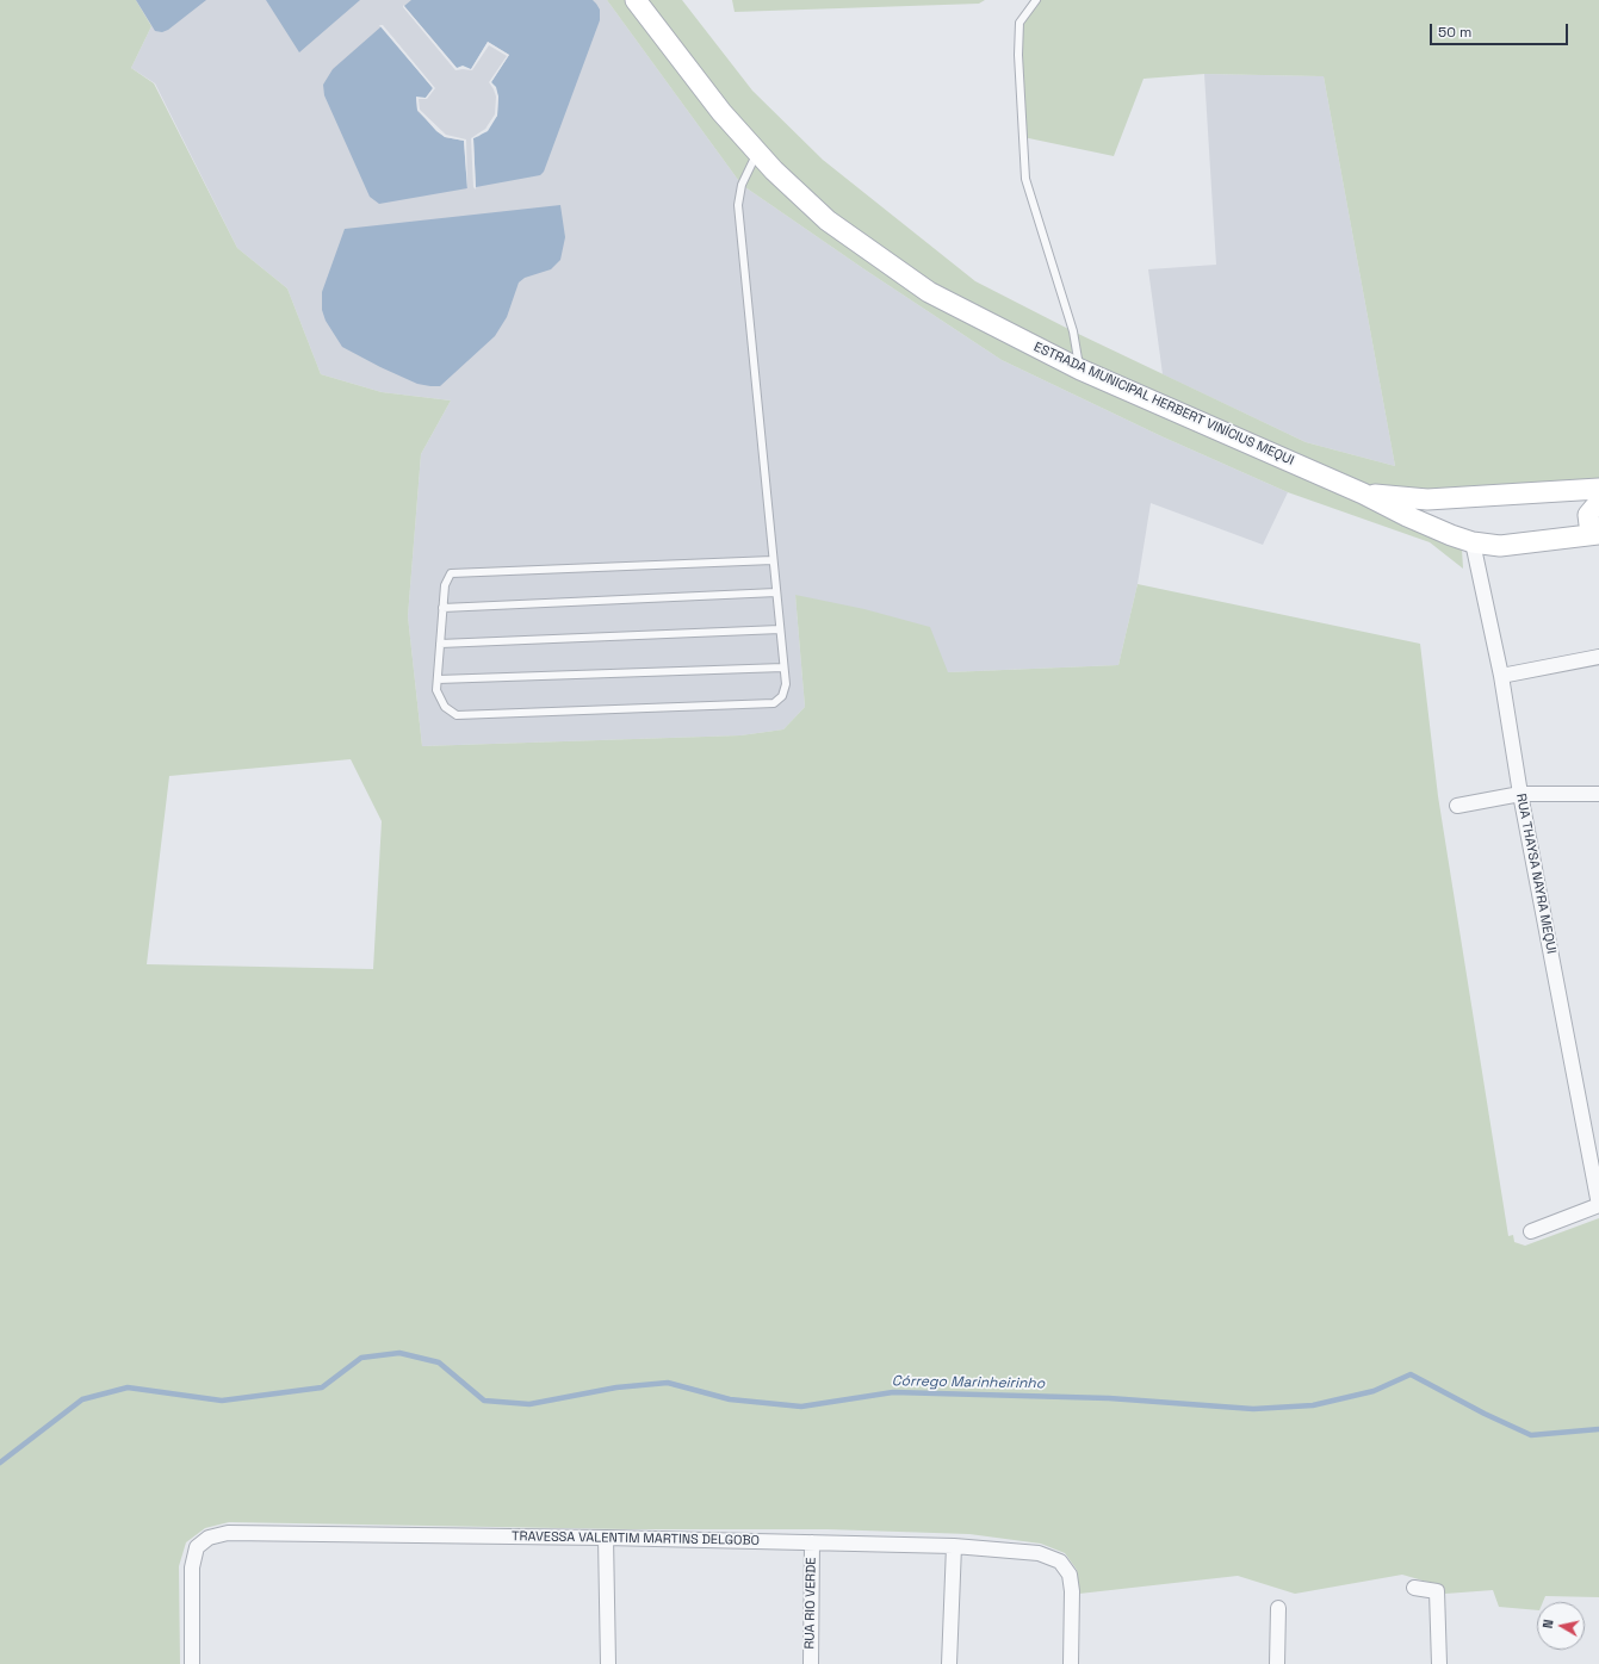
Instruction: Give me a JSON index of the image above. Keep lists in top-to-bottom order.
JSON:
{
  "streets": {
    "main road": ["ESTRADA MUNICIPAL HERBERT VINÍCIUS MEQUI"],
    "street": ["RUA THAYSA NAYRA MEQUI", "TRAVESSA VALENTIM MARTINS DELGOBO", "RUA RIO VERDE"]
  },
  "crossings": [
    ["ESTRADA MUNICIPAL HERBERT VINÍCIUS MEQUI", "RUA THAYSA NAYRA MEQUI"],
    ["TRAVESSA VALENTIM MARTINS DELGOBO", "RUA RIO VERDE"]
  ],
  "water": ["Córrego Marinheirinho"],
  "scale_bar": "50 m",
  "north": "left"
}
